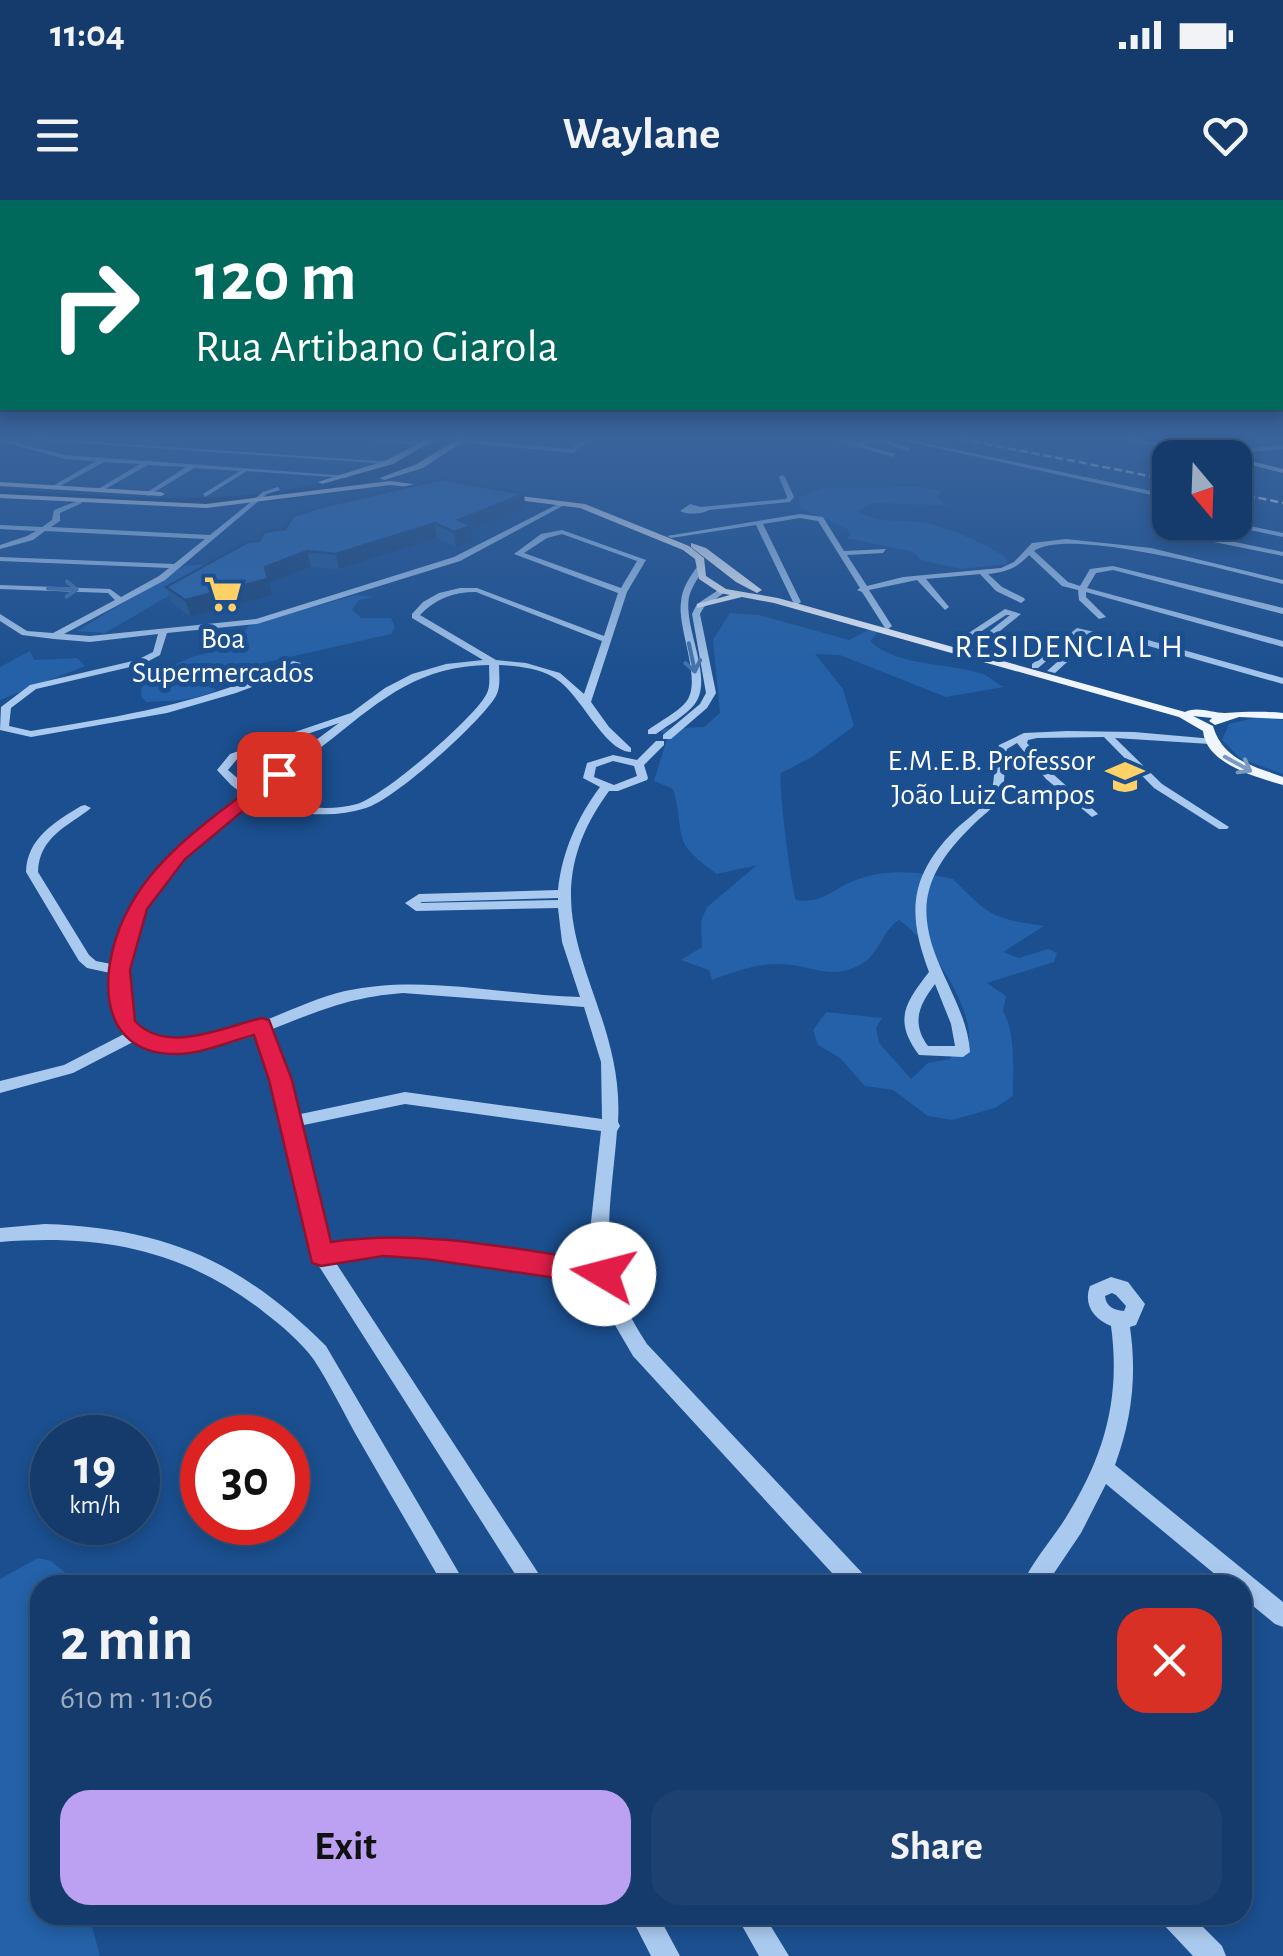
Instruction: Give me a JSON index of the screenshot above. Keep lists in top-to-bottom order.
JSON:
{
  "districts": ["RESIDENCIAL H"],
  "places": {
    "supermarket": ["Boa Supermercados"],
    "school or university": ["E.M.E.B. Professor João Luiz Campos"]
  },
  "north": "bottom",
  "page": {
    "status": "11:04",
    "header": "Waylane",
    "turn": ["120 m", "Rua Artibano Giarola"],
    "speed": "19 km/h",
    "limit": "30",
    "heading": ["2 min", "610 m · 11:06"],
    "buttons": ["Exit", "Share"]
  }
}
